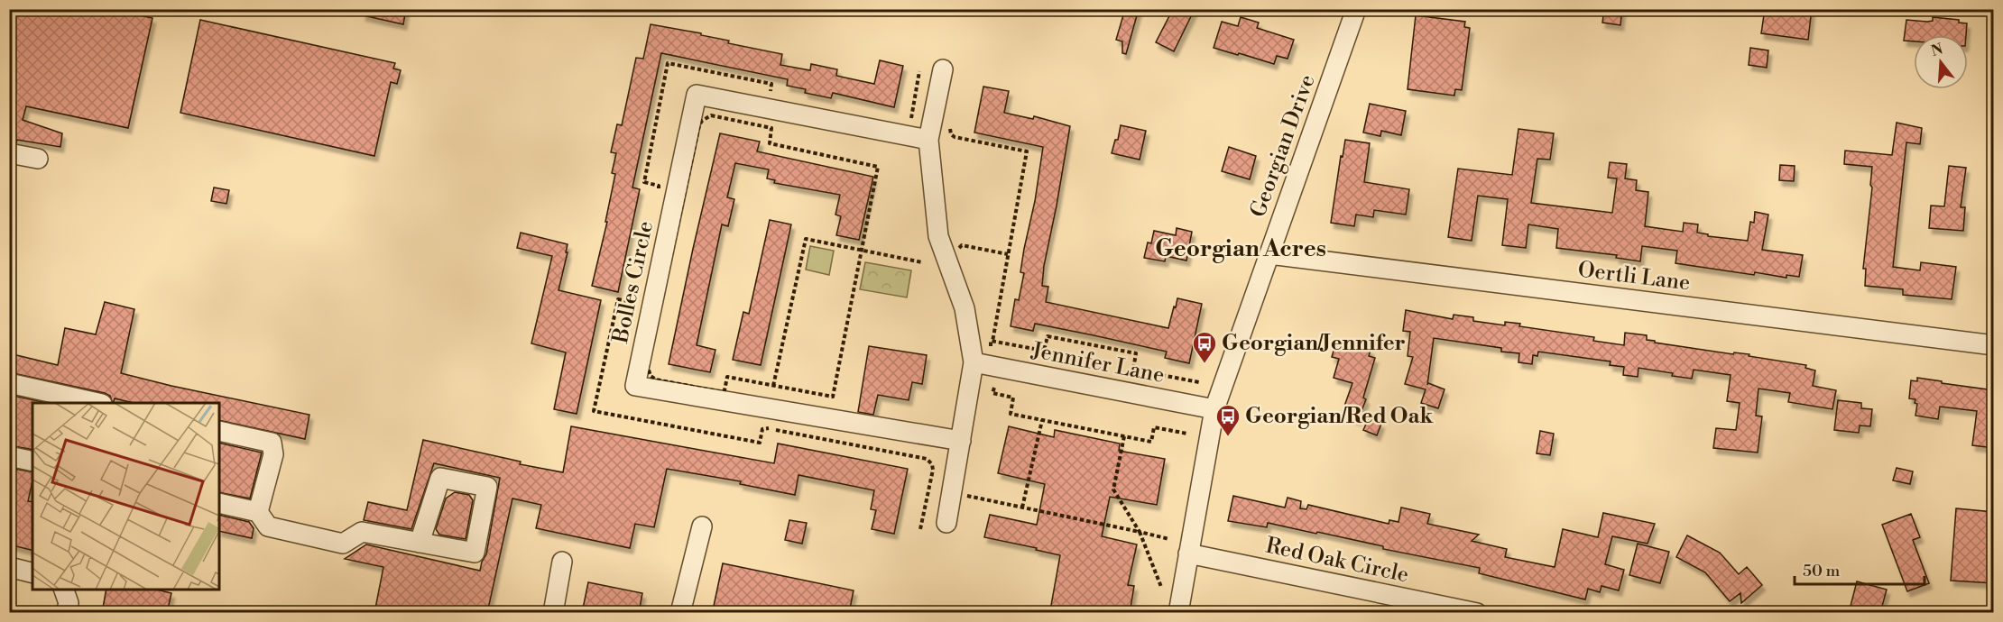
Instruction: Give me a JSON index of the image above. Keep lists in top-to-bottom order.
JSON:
{
  "streets": {
    "street": [
      "Georgian Drive",
      "Oertli Lane",
      "Bolles Circle",
      "Jennifer Lane",
      "Red Oak Circle"
    ]
  },
  "crossings": [
    ["Georgian Drive", "Oertli Lane"],
    ["Georgian Drive", "Jennifer Lane"],
    ["Georgian Drive", "Red Oak Circle"]
  ],
  "districts": ["Georgian Acres"],
  "places": {
    "bus stop": ["Georgian/Jennifer", "Georgian/Red Oak"]
  },
  "scale_bar": "50 m",
  "north": "top"
}
